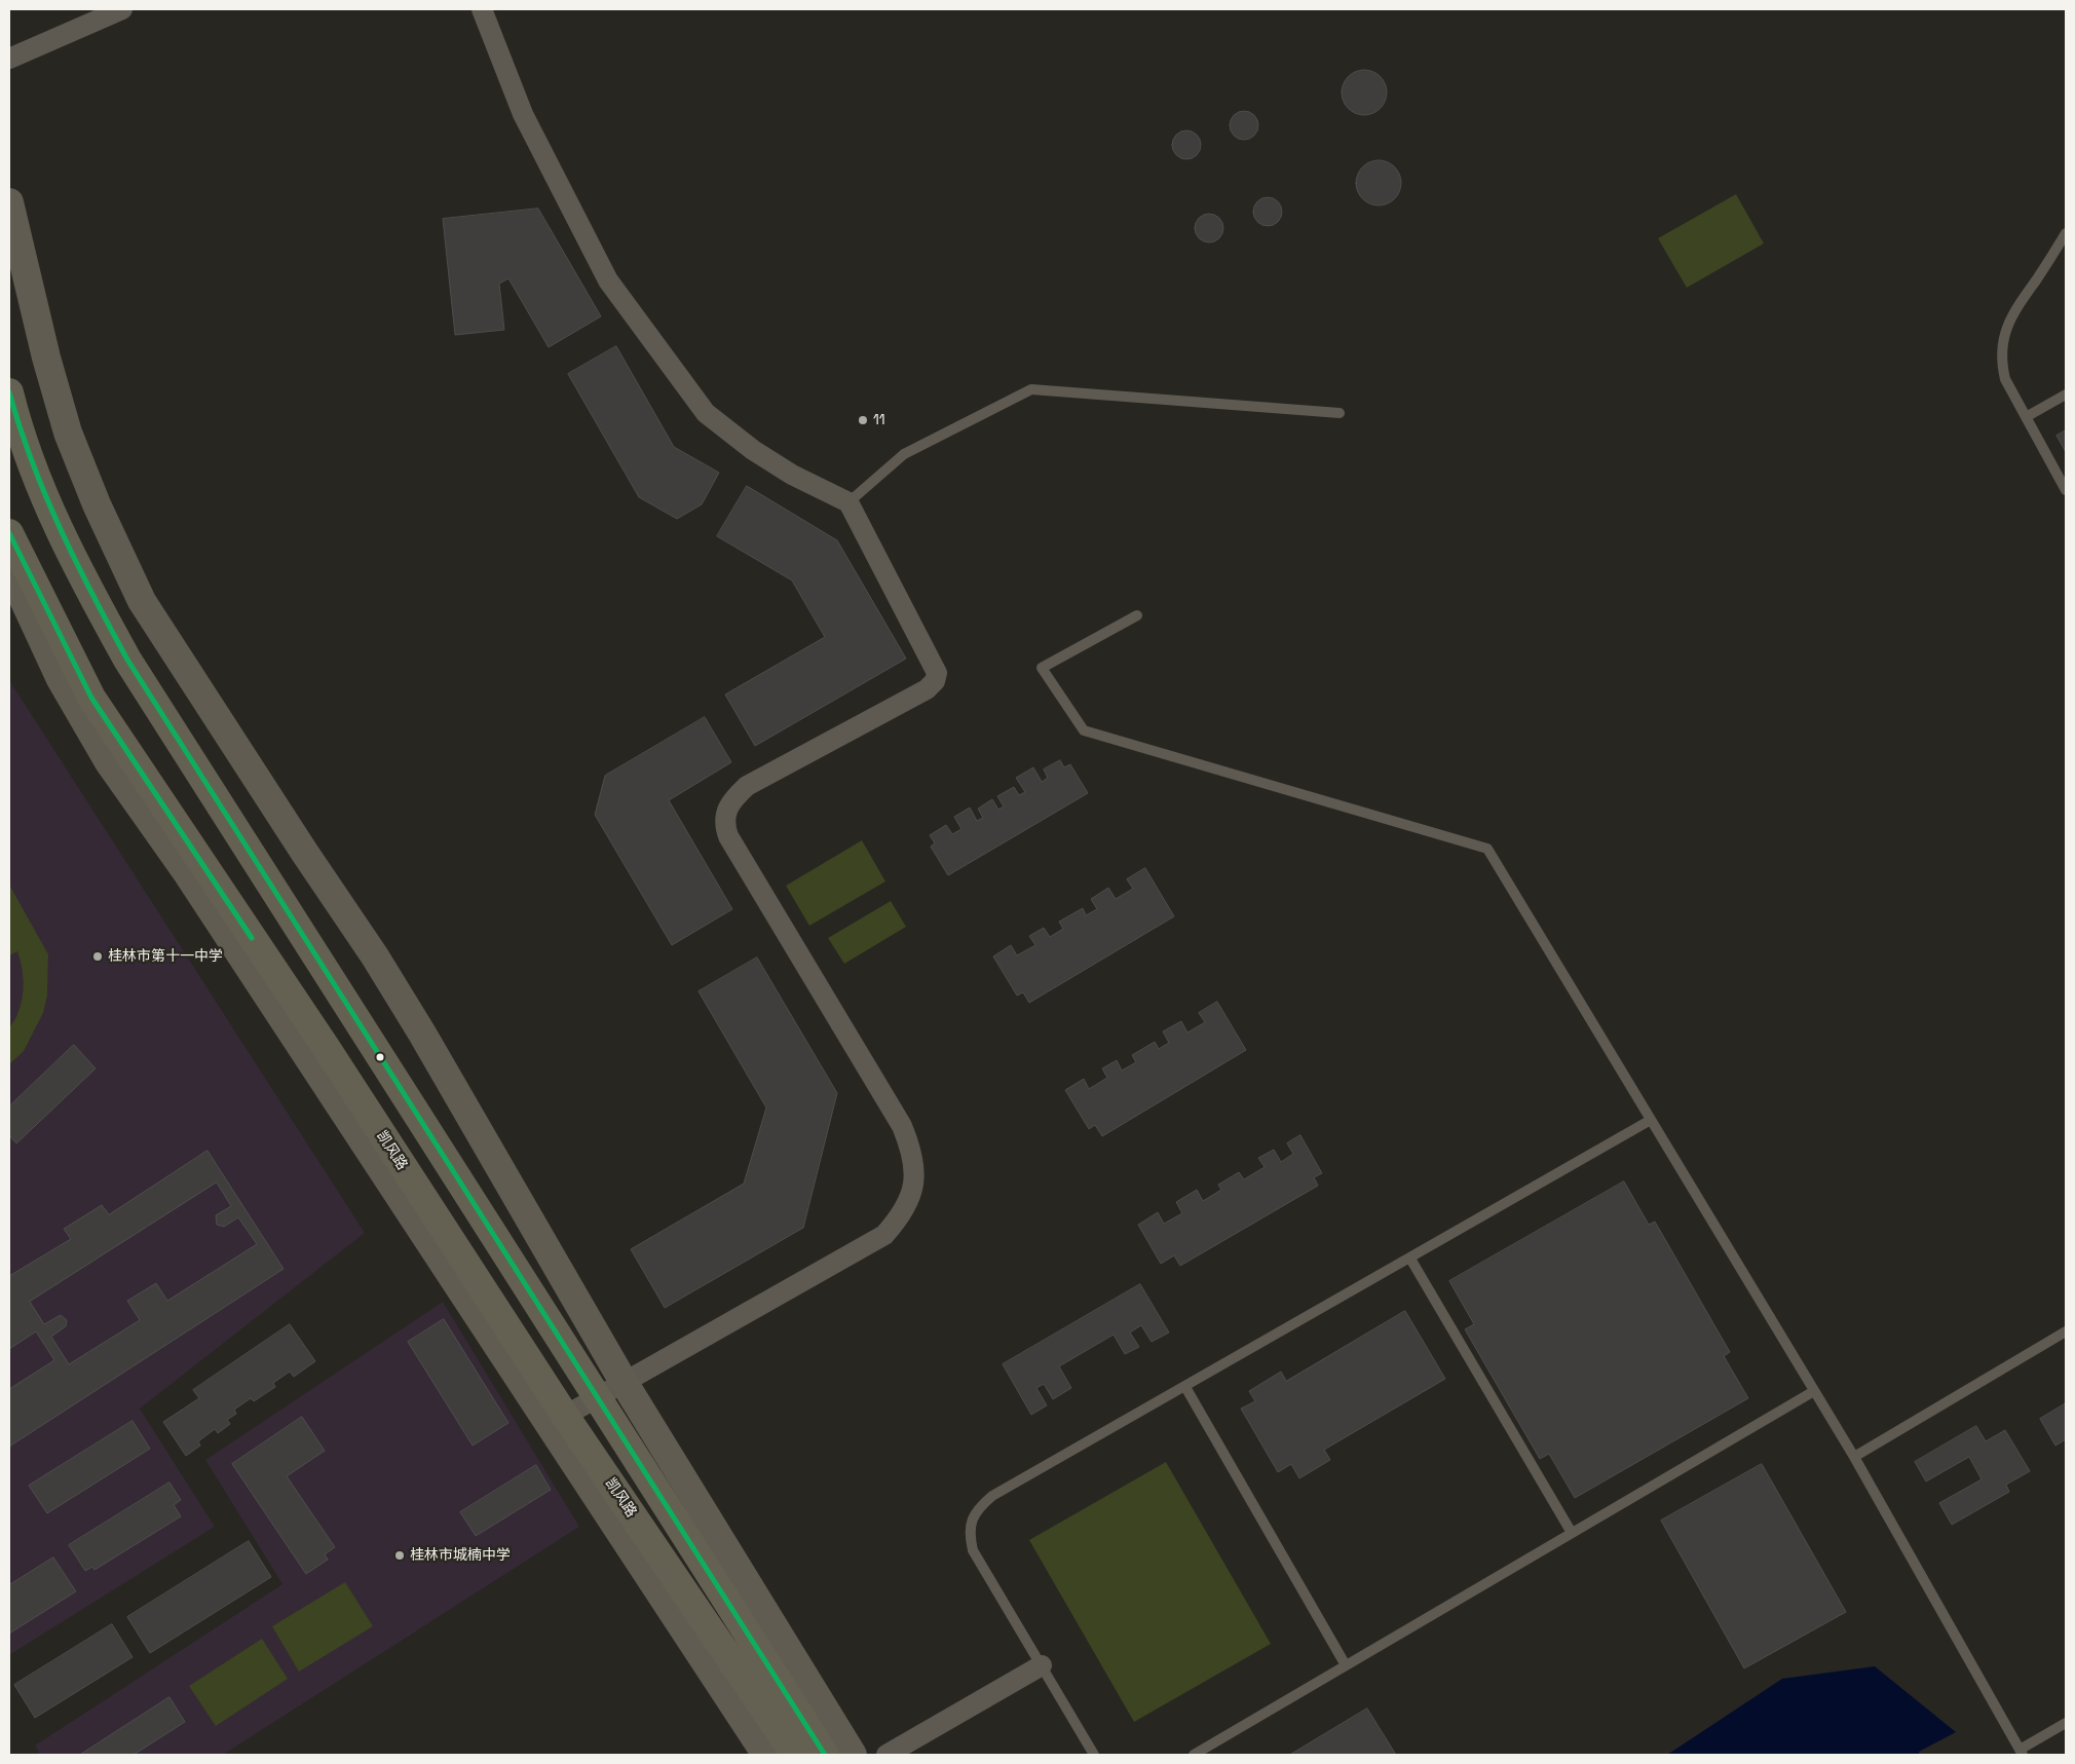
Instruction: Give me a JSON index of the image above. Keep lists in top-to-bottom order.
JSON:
{
  "streets": {
    "highway": ["凯风路"]
  },
  "places": ["11", "桂林市第十一中学", "桂林市城楠中学"]
}
